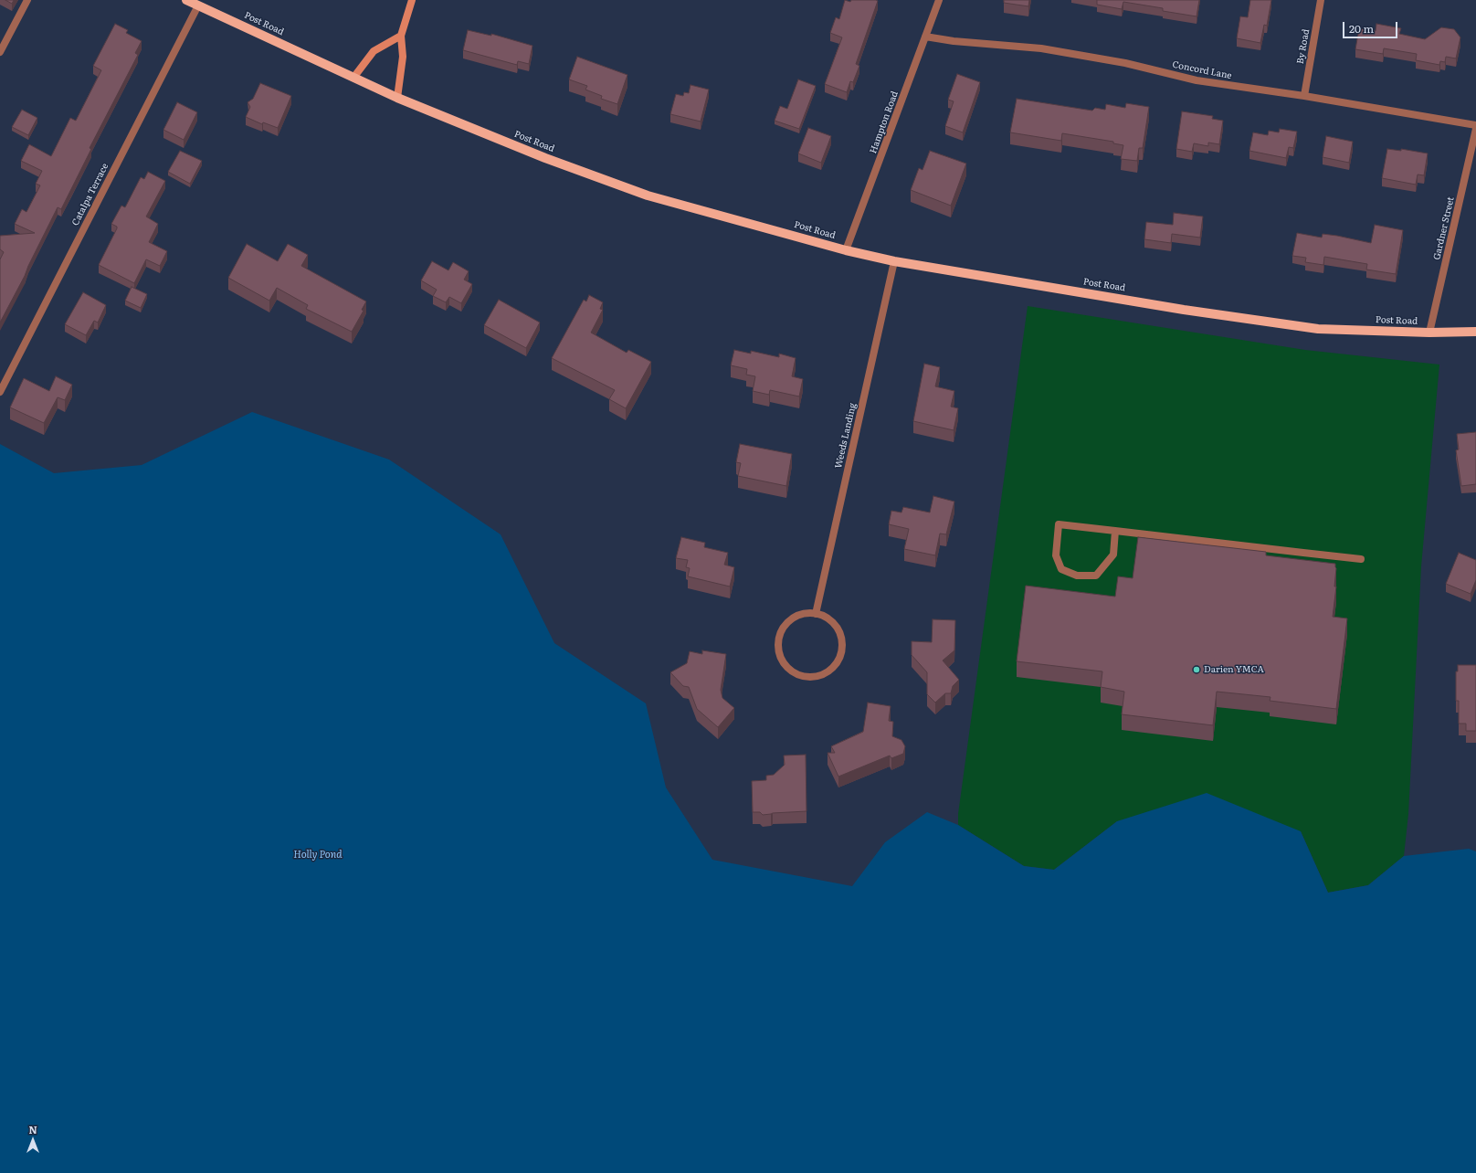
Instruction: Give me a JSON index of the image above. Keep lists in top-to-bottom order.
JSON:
{
  "streets": {
    "main road": ["Post Road"],
    "street": [
      "By Road",
      "Concord Lane",
      "Hampton Road",
      "Catalpa Terrace",
      "Gardner Street",
      "Weeds Landing"
    ]
  },
  "crossings": [
    ["Post Road", "Hampton Road"],
    ["Post Road", "Catalpa Terrace"],
    ["Post Road", "Gardner Street"],
    ["Post Road", "Weeds Landing"],
    ["By Road", "Concord Lane"],
    ["Concord Lane", "Hampton Road"]
  ],
  "water": ["Holly Pond"],
  "places": ["Darien YMCA"],
  "scale_bar": "20 m",
  "north": "top"
}
